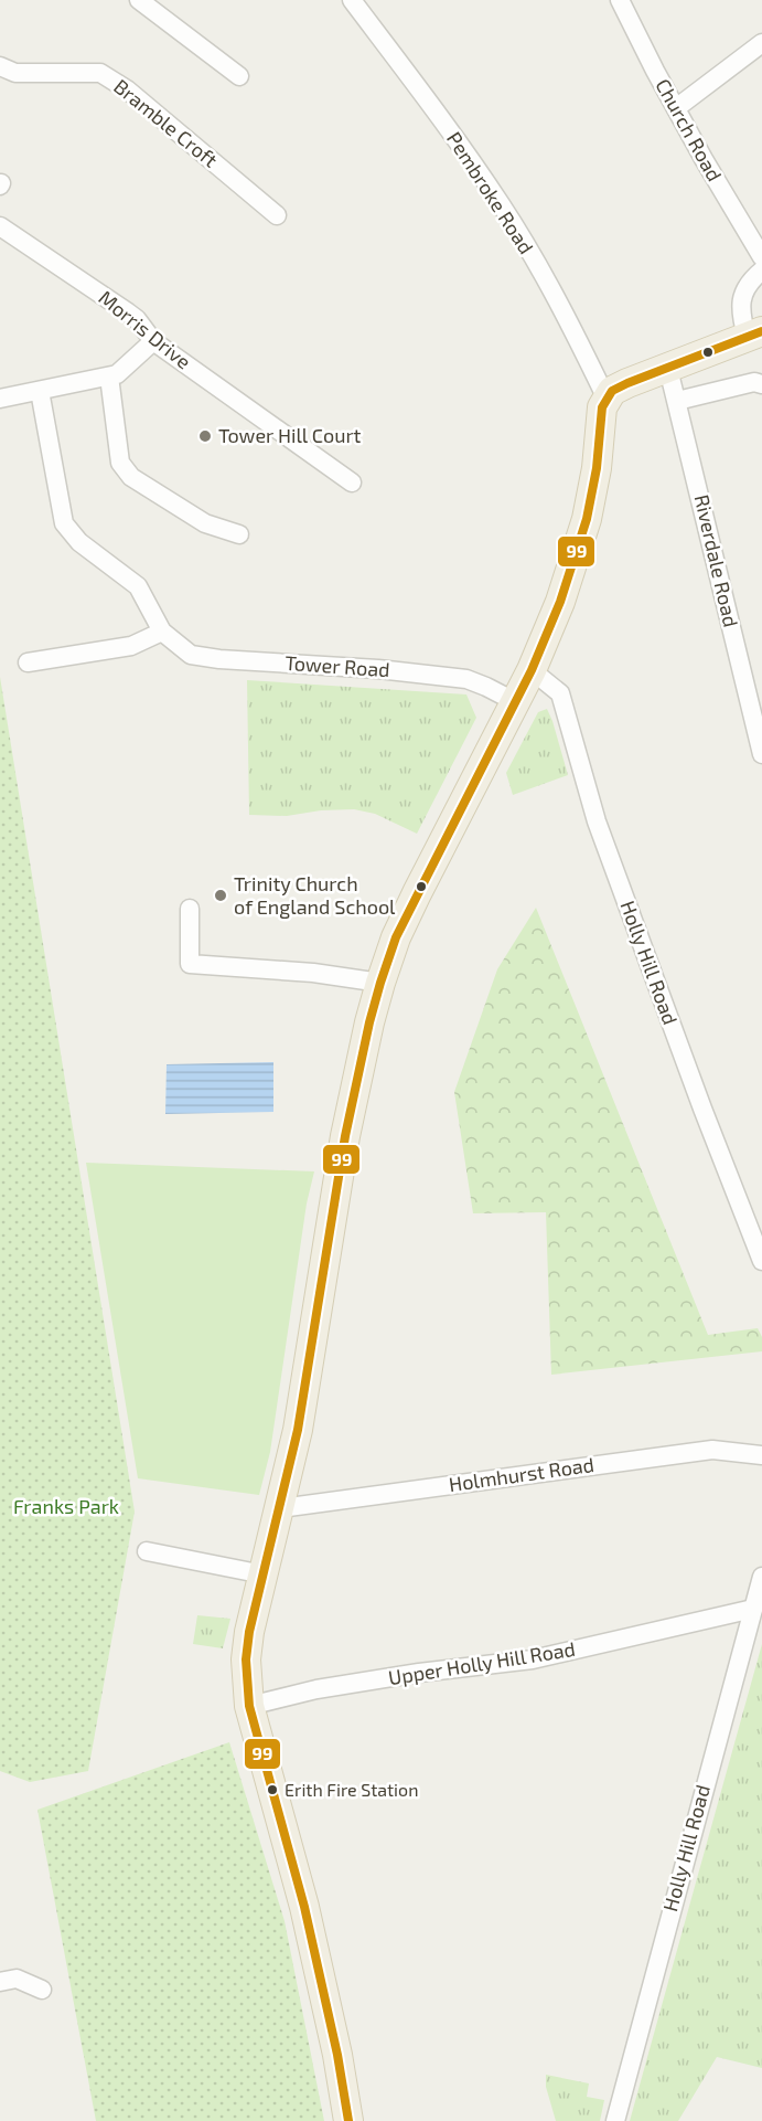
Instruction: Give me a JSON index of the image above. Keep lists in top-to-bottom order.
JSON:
{
  "streets": {
    "street": [
      "Bramble Croft",
      "Church Road",
      "Pembroke Road",
      "Morris Drive",
      "Riverdale Road",
      "Tower Road",
      "Holly Hill Road",
      "Holmhurst Road",
      "Upper Holly Hill Road"
    ]
  },
  "crossings": [
    ["Holly Hill Road", "Upper Holly Hill Road"]
  ],
  "parks": ["Franks Park"],
  "places": ["Tower Hill Court", "Trinity Church of England School", "Erith Fire Station"],
  "lines": ["transit line 99"]
}
